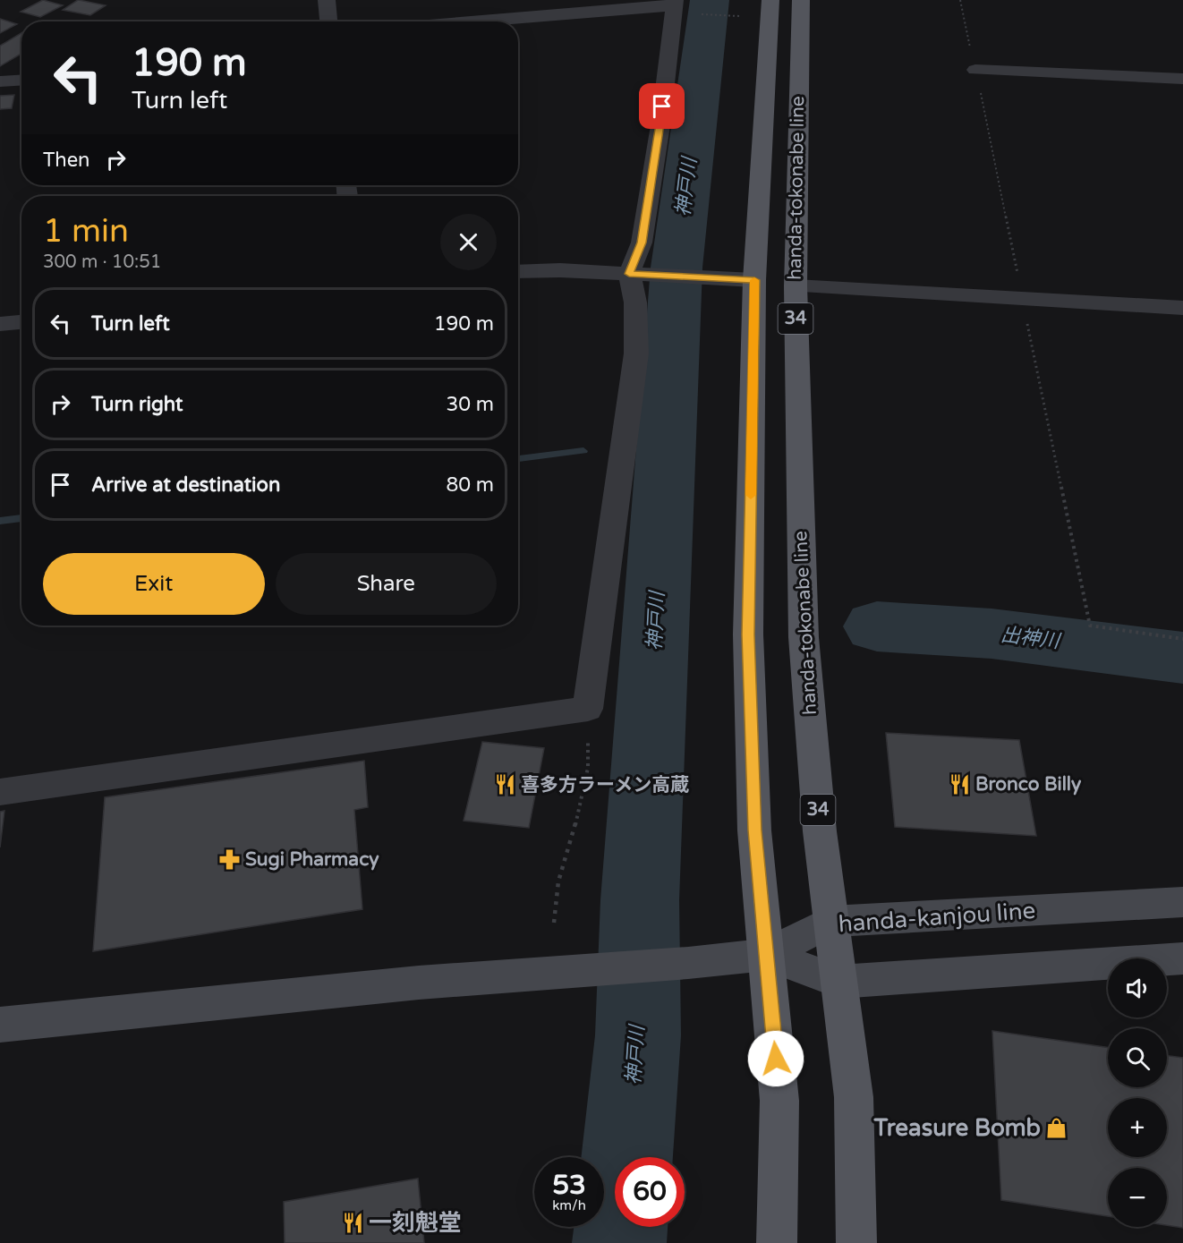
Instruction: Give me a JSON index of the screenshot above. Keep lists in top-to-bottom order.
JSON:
{
  "streets": {
    "main road": ["handa-tokonabe line", "34", "handa-kanjou line"]
  },
  "crossings": [
    ["handa-tokonabe line", "handa-kanjou line"]
  ],
  "water": ["神戸川", "出神川"],
  "places": {
    "restaurant": ["Bronco Billy", "喜多方ラーメン高蔵", "一刻魁堂"],
    "pharmacy": ["Sugi Pharmacy"],
    "shop": ["Treasure Bomb"]
  },
  "page": {
    "turn": ["190 m", "Turn left"],
    "then": "Then",
    "heading": ["1 min", "300 m · 10:51"],
    "list": [
      {
        "name": "Turn left",
        "value": "190 m"
      },
      {
        "name": "Turn right",
        "value": "30 m"
      },
      {
        "name": "Arrive at destination",
        "value": "80 m"
      }
    ],
    "buttons": ["Exit", "Share"],
    "map_buttons": ["+", "−"],
    "speed": "53 km/h",
    "limit": "60"
  }
}
